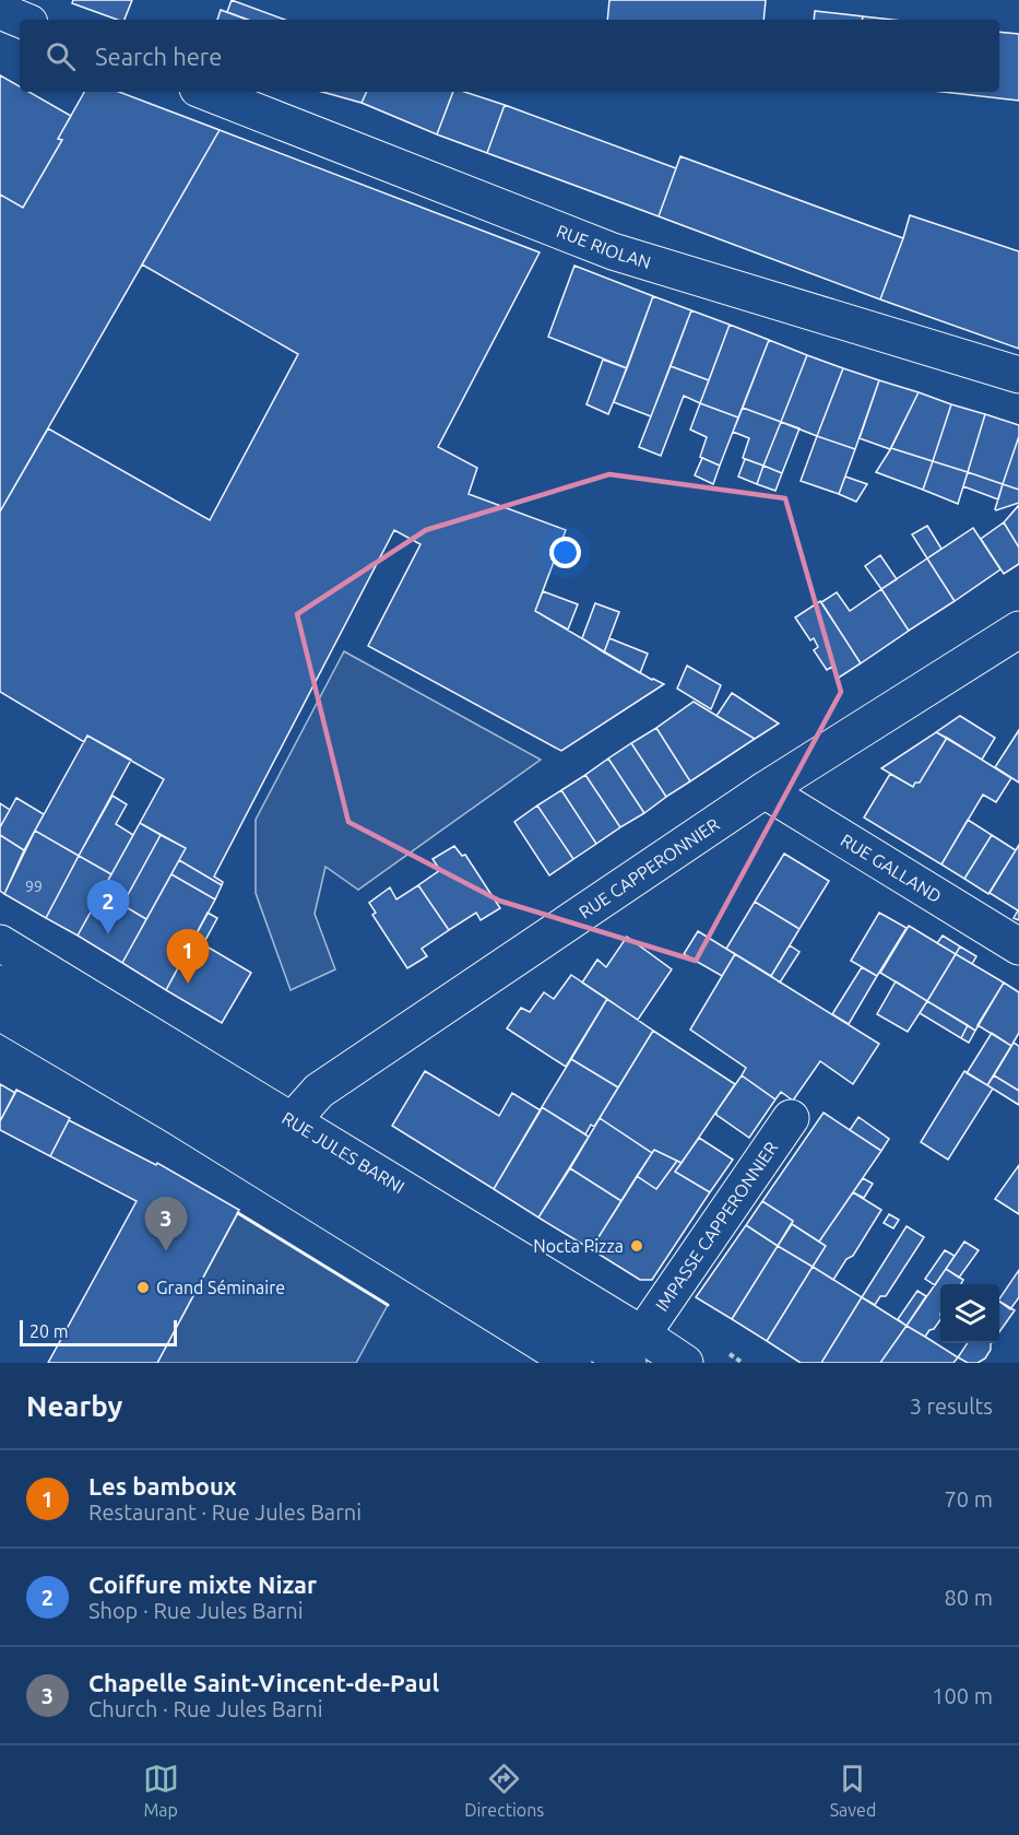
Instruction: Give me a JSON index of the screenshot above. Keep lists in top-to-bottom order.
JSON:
{
  "streets": {
    "street": [
      "RUE RIOLAN",
      "RUE CAPPERONNIER",
      "RUE GALLAND",
      "RUE JULES BARNI",
      "IMPASSE CAPPERONNIER"
    ]
  },
  "crossings": [
    ["RUE CAPPERONNIER", "RUE GALLAND"],
    ["RUE CAPPERONNIER", "RUE JULES BARNI"],
    ["RUE JULES BARNI", "IMPASSE CAPPERONNIER"]
  ],
  "places": ["Nocta Pizza", "Grand Séminaire"],
  "house_numbers": ["99"],
  "scale_bar": "20 m",
  "page": {
    "search": "Search here",
    "pins": ["2", "1", "3"],
    "scale": "20 m",
    "heading": ["Nearby", "3 results"],
    "list": [
      {
        "mark": "1",
        "name": "Les bamboux",
        "note": "Restaurant · Rue Jules Barni",
        "value": "70 m"
      },
      {
        "mark": "2",
        "name": "Coiffure mixte Nizar",
        "note": "Shop · Rue Jules Barni",
        "value": "80 m"
      },
      {
        "mark": "3",
        "name": "Chapelle Saint-Vincent-de-Paul",
        "note": "Church · Rue Jules Barni",
        "value": "100 m"
      }
    ],
    "nav": ["Map", "Directions", "Saved"]
  }
}
